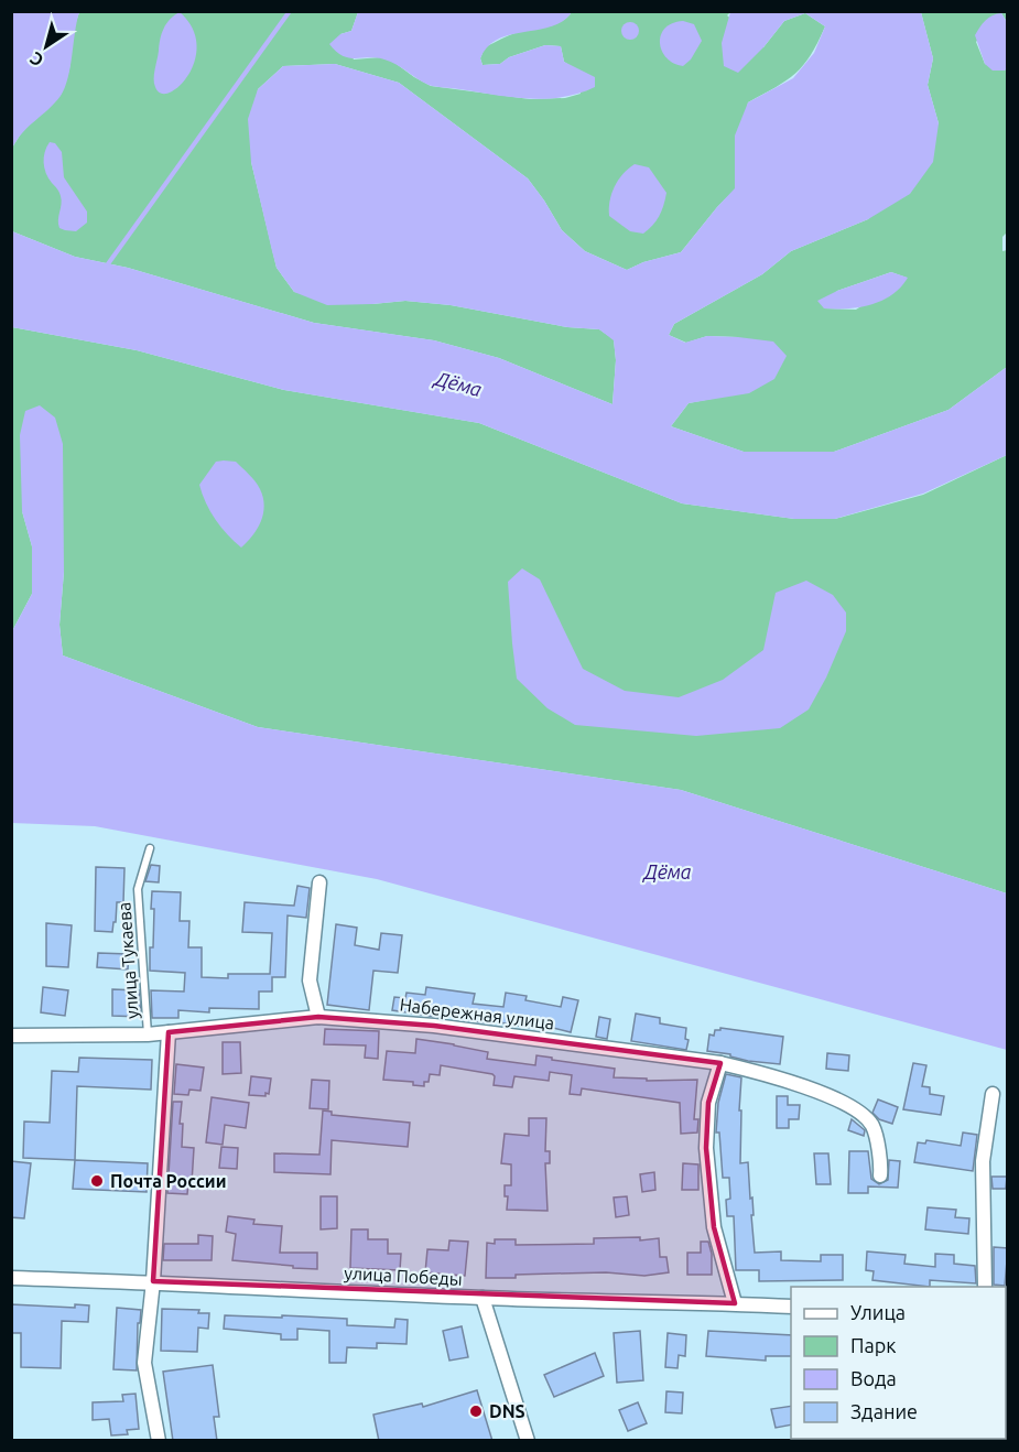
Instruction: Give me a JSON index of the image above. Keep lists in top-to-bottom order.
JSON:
{
  "streets": {
    "street": ["Набережная улица", "улица Победы"],
    "lane": ["улица Тукаева"]
  },
  "crossings": [
    ["улица Тукаева", "Набережная улица"]
  ],
  "water": ["Дёма"],
  "places": ["Почта России", "DNS"],
  "legend": [
    "Улица",
    "Парк",
    "Вода",
    "Здание"
  ],
  "north": "bottom left"
}
